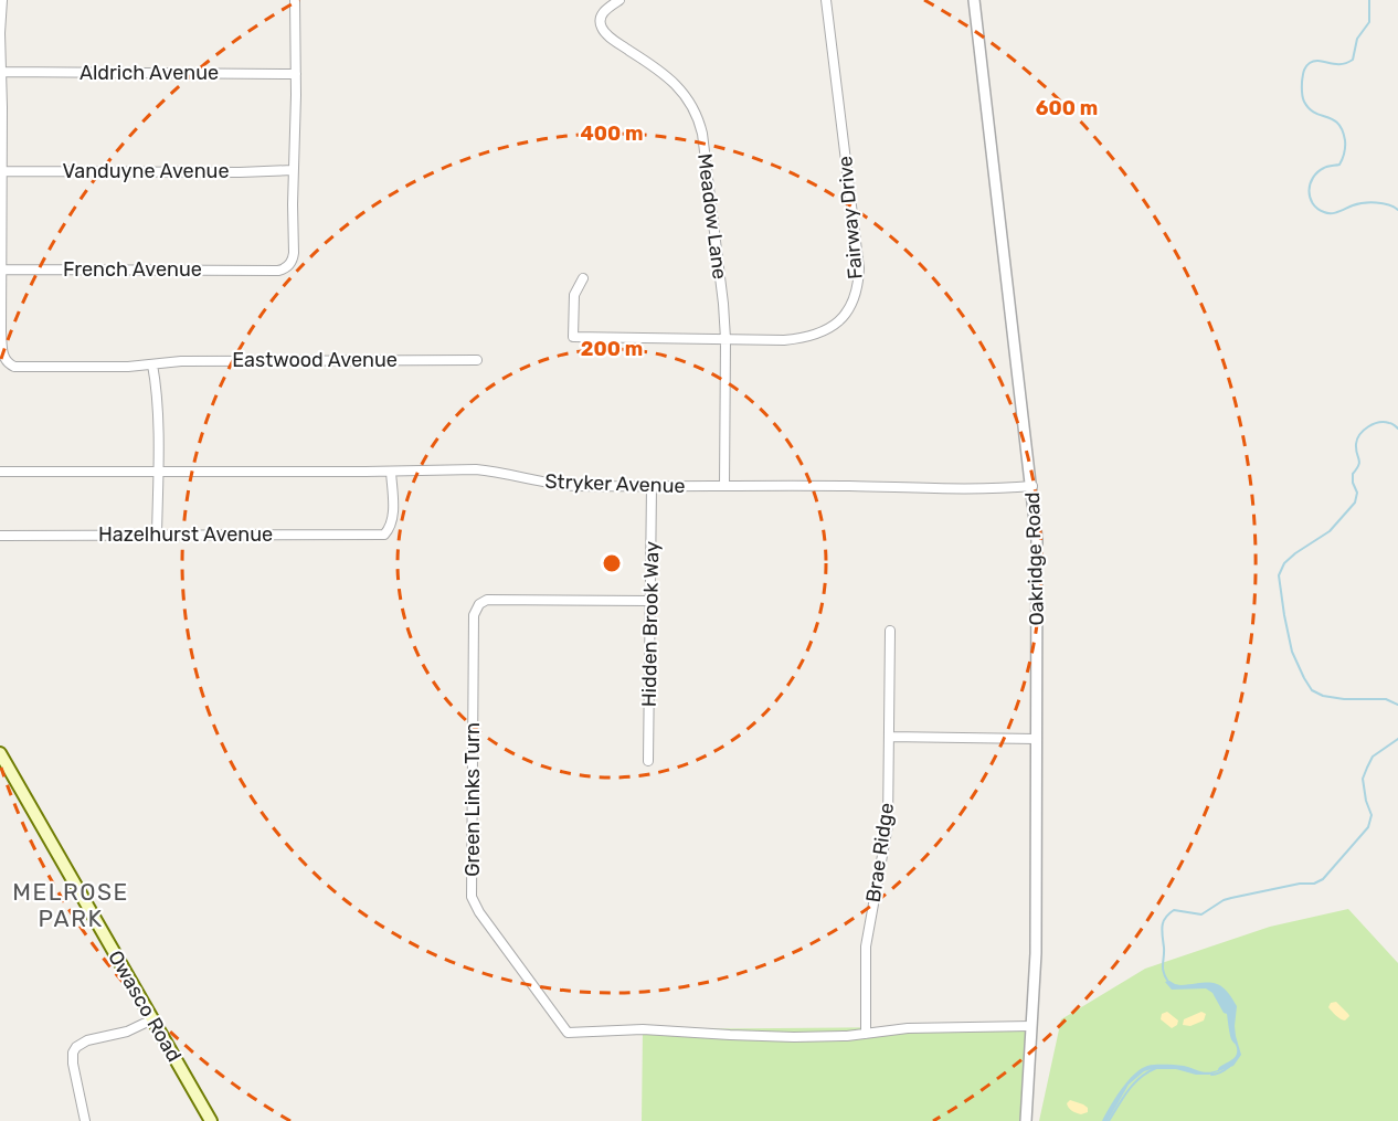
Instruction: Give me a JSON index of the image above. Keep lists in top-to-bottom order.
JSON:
{
  "streets": {
    "main road": ["Owasco Road"],
    "street": [
      "Aldrich Avenue",
      "Vanduyne Avenue",
      "Meadow Lane",
      "Fairway Drive",
      "French Avenue",
      "Eastwood Avenue",
      "Stryker Avenue",
      "Hazelhurst Avenue",
      "Oakridge Road",
      "Hidden Brook Way",
      "Green Links Turn",
      "Brae Ridge"
    ]
  },
  "crossings": [
    ["Vanduyne Avenue", "French Avenue"],
    ["Meadow Lane", "Fairway Drive"],
    ["Meadow Lane", "Stryker Avenue"],
    ["French Avenue", "Eastwood Avenue"],
    ["Stryker Avenue", "Hazelhurst Avenue"],
    ["Stryker Avenue", "Oakridge Road"],
    ["Stryker Avenue", "Hidden Brook Way"],
    ["Oakridge Road", "Green Links Turn"],
    ["Hidden Brook Way", "Green Links Turn"],
    ["Green Links Turn", "Brae Ridge"]
  ],
  "districts": ["MELROSE PARK"],
  "rings": ["600 m", "400 m", "200 m"]
}
